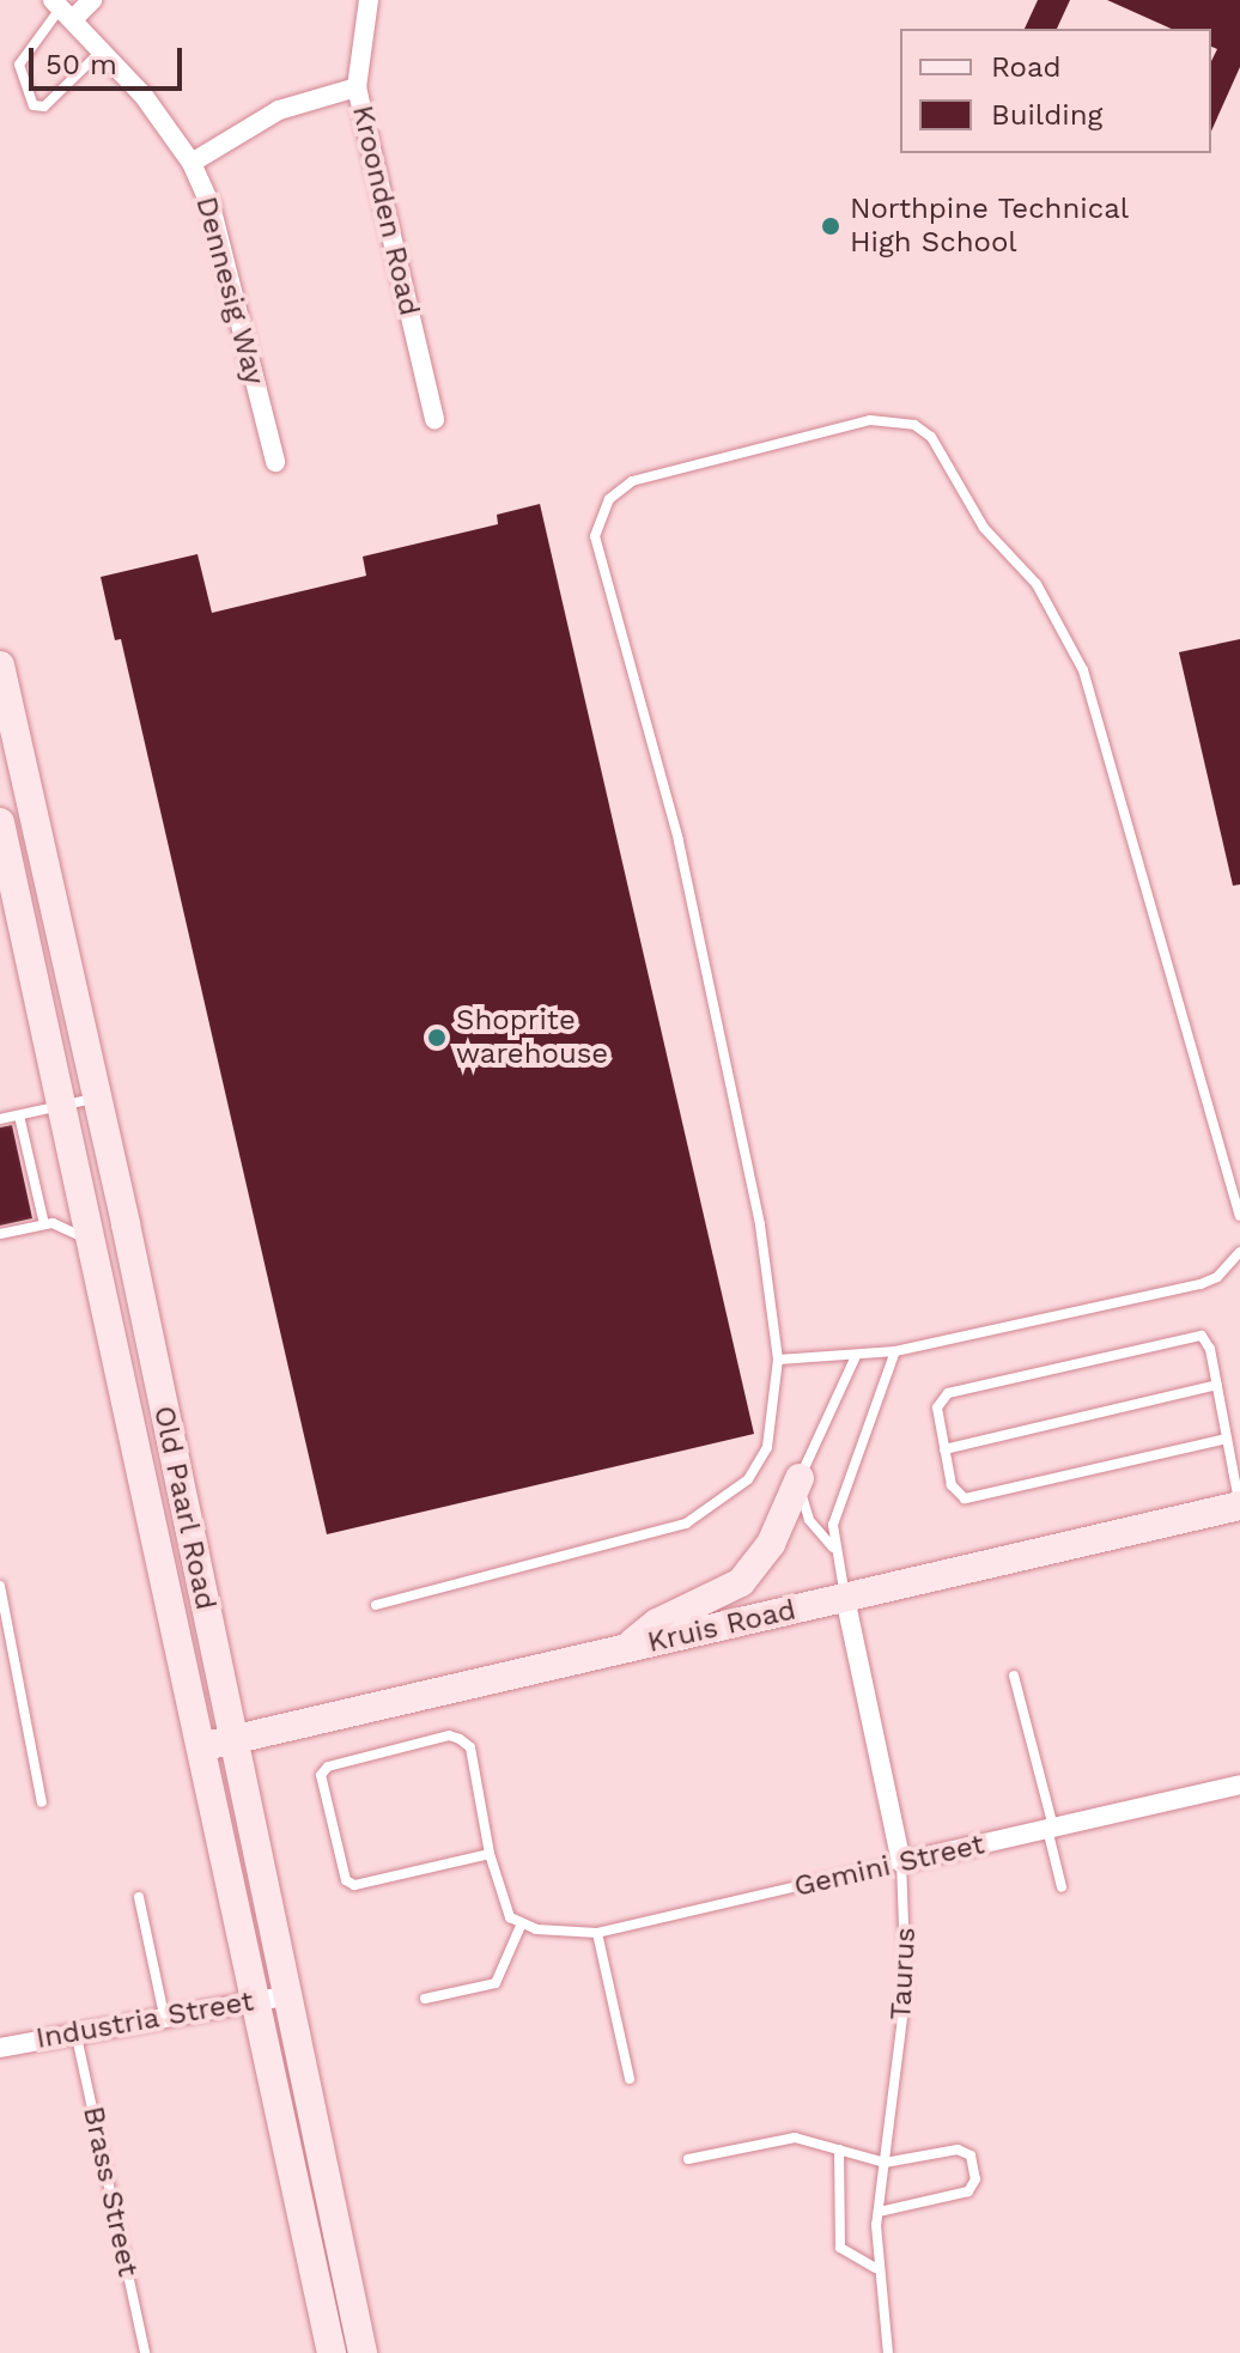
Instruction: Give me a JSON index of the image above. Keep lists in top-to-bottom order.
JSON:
{
  "streets": {
    "main road": ["Old Paarl Road", "Kruis Road"],
    "street": [
      "Kroonden Road",
      "Dennesig Way",
      "Gemini Street",
      "Taurus",
      "Industria Street"
    ],
    "lane": ["Brass Street"]
  },
  "crossings": [
    ["Old Paarl Road", "Kruis Road"],
    ["Old Paarl Road", "Industria Street"],
    ["Kruis Road", "Taurus"],
    ["Gemini Street", "Taurus"],
    ["Industria Street", "Brass Street"]
  ],
  "places": ["Northpine Technical High School", "Shoprite warehouse"],
  "legend": ["Road", "Building"],
  "scale_bar": "50 m"
}
